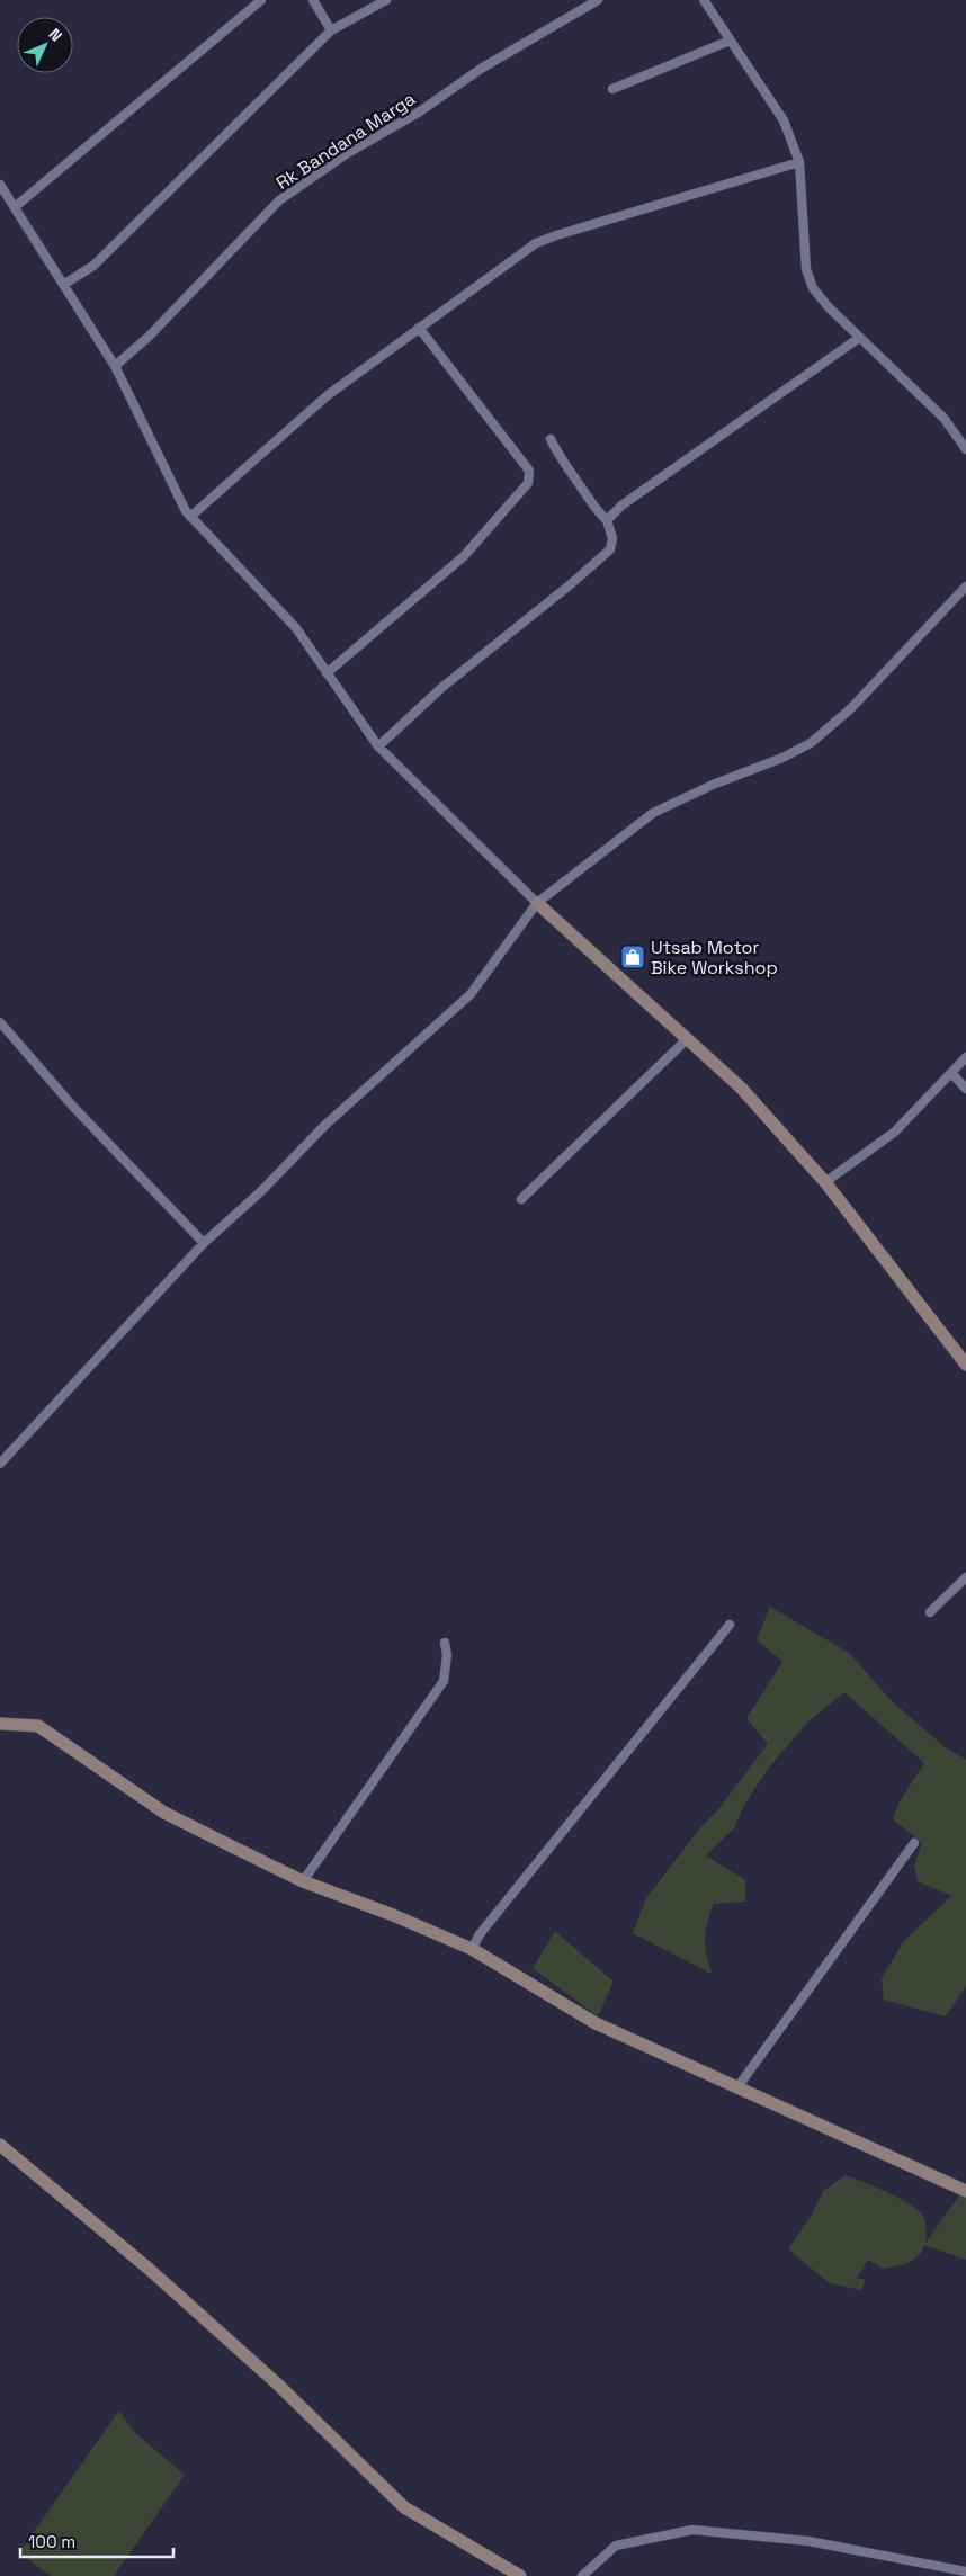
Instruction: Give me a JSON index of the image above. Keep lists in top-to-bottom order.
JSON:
{
  "streets": {
    "street": ["Rk Bandana Marga"]
  },
  "places": {
    "shop": ["Utsab Motor Bike Workshop"]
  },
  "scale_bar": "100 m",
  "north": "top right"
}
